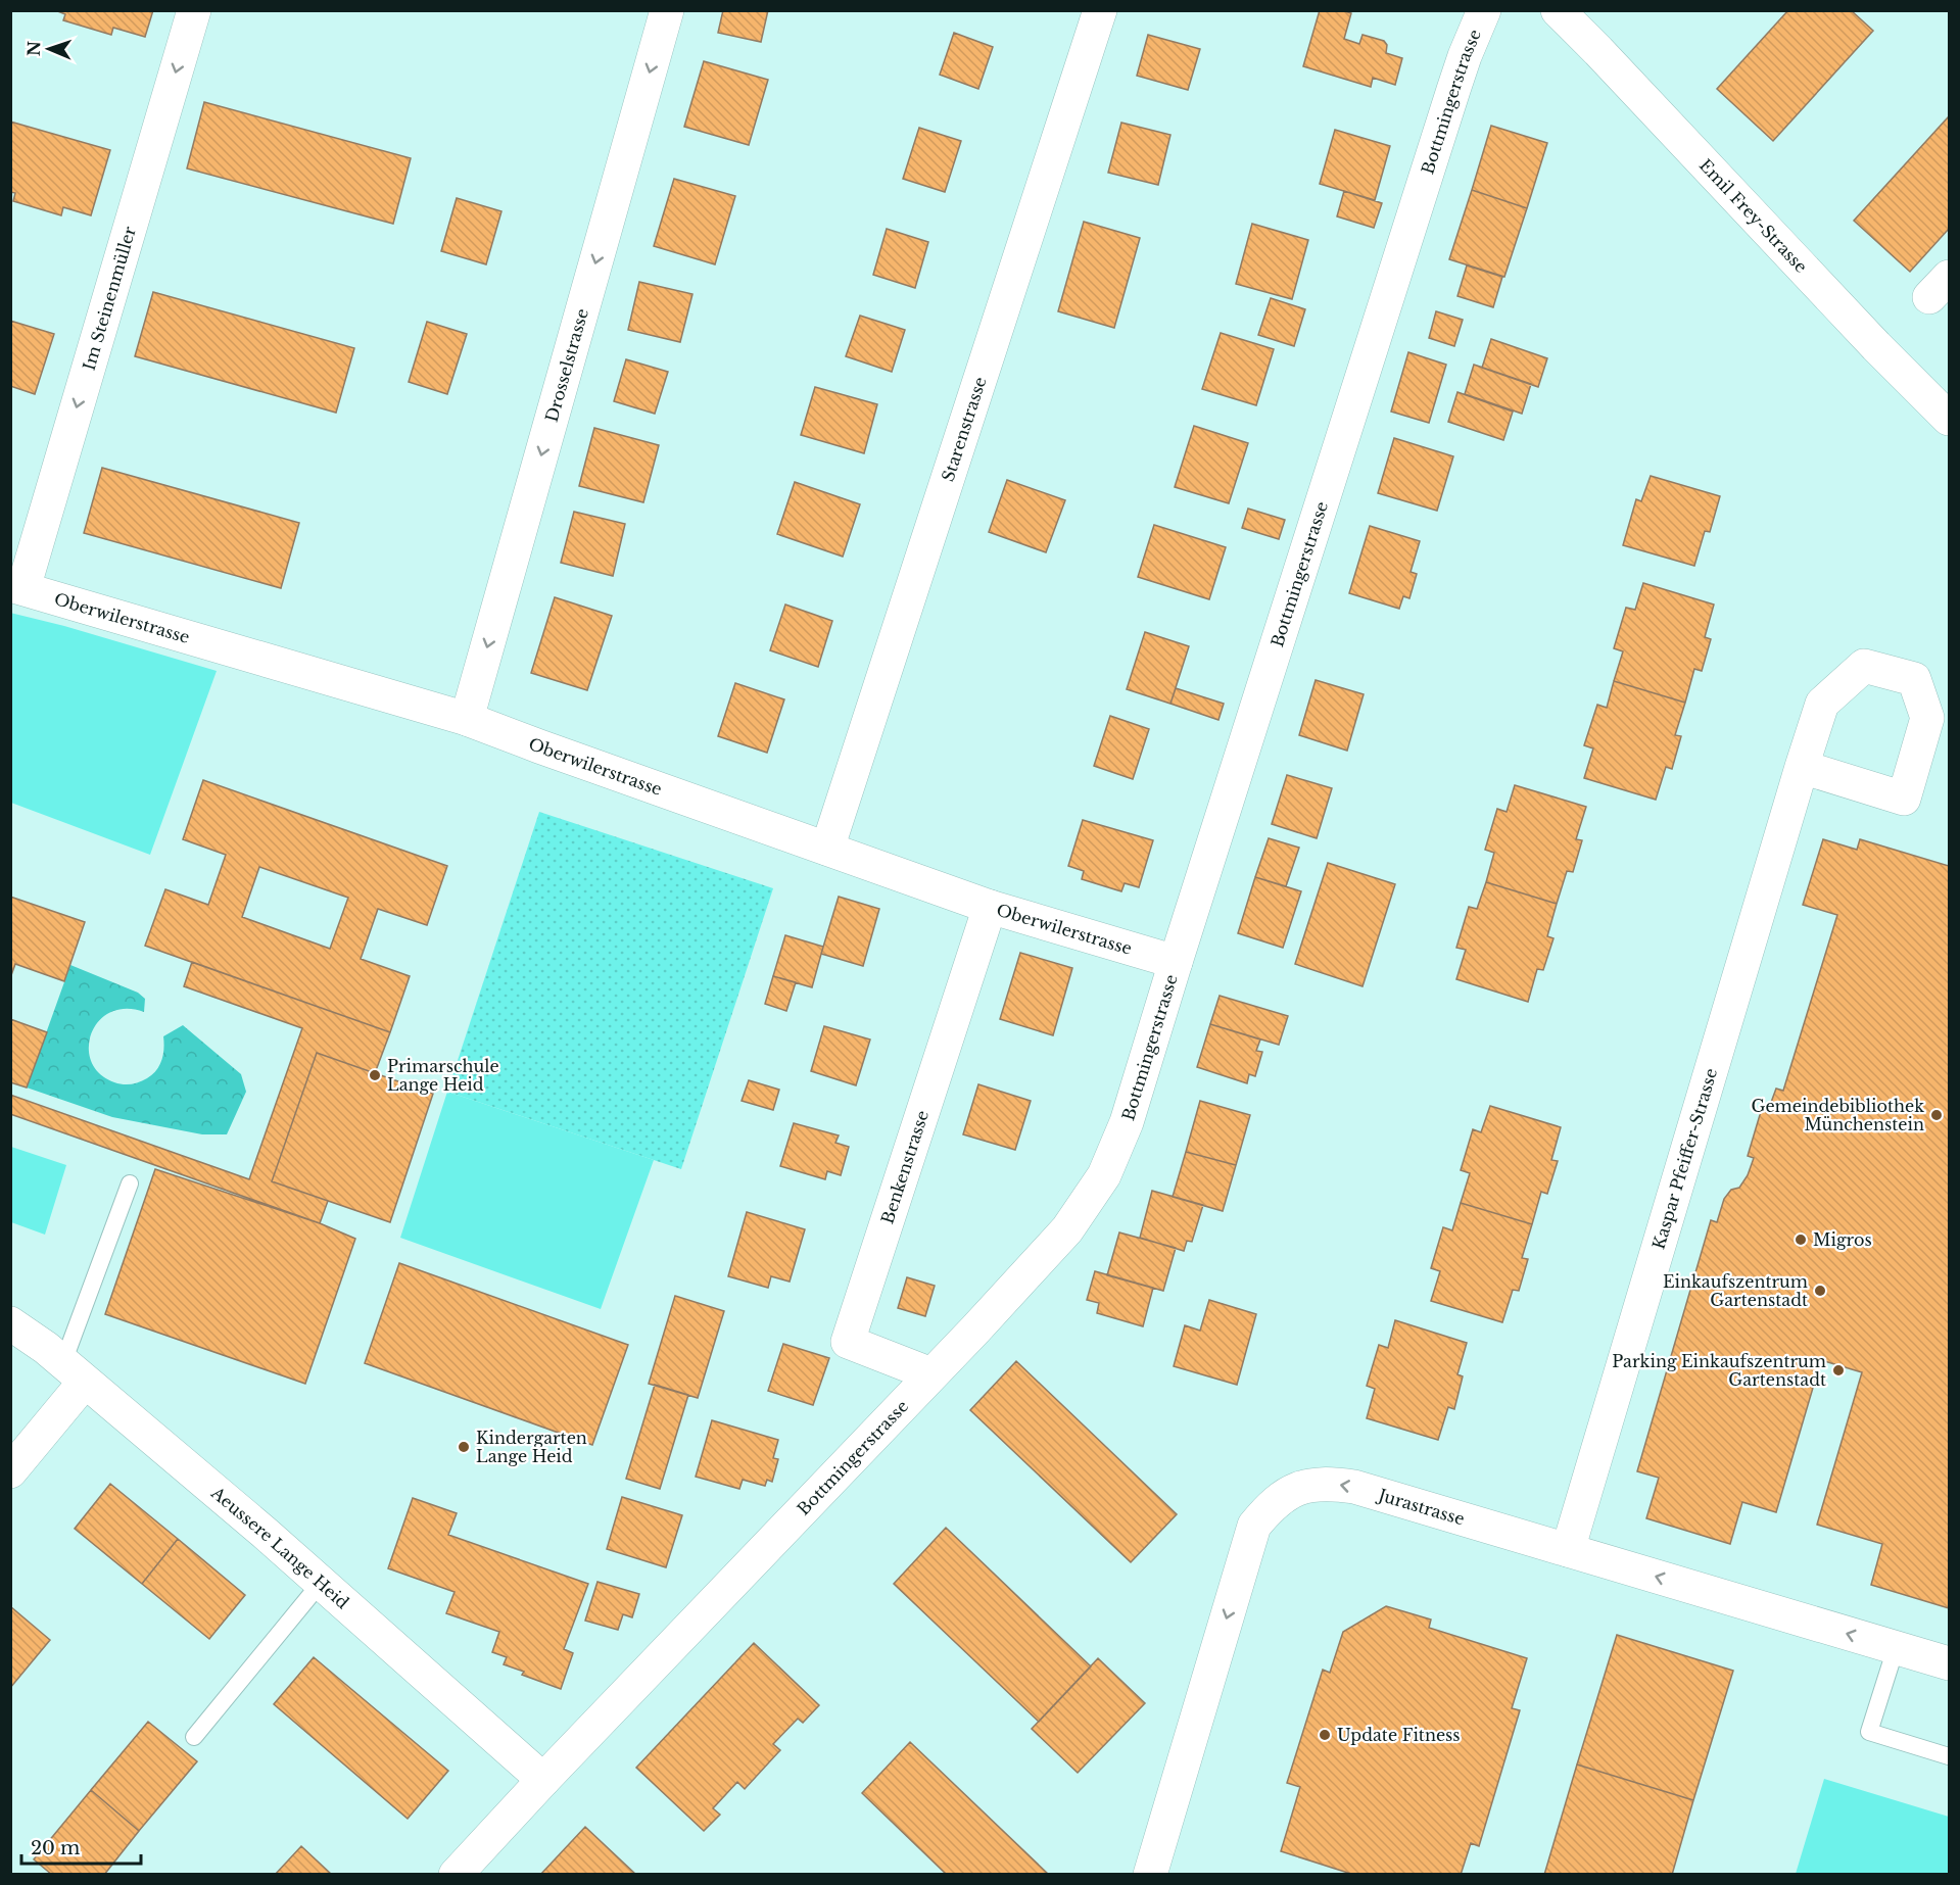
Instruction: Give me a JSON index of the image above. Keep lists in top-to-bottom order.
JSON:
{
  "streets": {
    "street": [
      "Bottmingerstrasse",
      "Emil Frey-Strasse",
      "Im Steinenmüller",
      "Drosselstrasse",
      "Starenstrasse",
      "Oberwilerstrasse",
      "Kaspar Pfeiffer-Strasse",
      "Benkenstrasse",
      "Jurastrasse",
      "Aeussere Lange Heid"
    ]
  },
  "crossings": [
    ["Bottmingerstrasse", "Oberwilerstrasse"],
    ["Bottmingerstrasse", "Benkenstrasse"],
    ["Bottmingerstrasse", "Aeussere Lange Heid"],
    ["Im Steinenmüller", "Oberwilerstrasse"],
    ["Drosselstrasse", "Oberwilerstrasse"],
    ["Starenstrasse", "Oberwilerstrasse"],
    ["Oberwilerstrasse", "Benkenstrasse"],
    ["Kaspar Pfeiffer-Strasse", "Jurastrasse"]
  ],
  "one_way": ["Im Steinenmüller", "Drosselstrasse"],
  "places": [
    "Primarschule Lange Heid",
    "Gemeindebibliothek Münchenstein",
    "Migros",
    "Einkaufszentrum Gartenstadt",
    "Parking Einkaufszentrum Gartenstadt",
    "Kindergarten Lange Heid",
    "Update Fitness"
  ],
  "scale_bar": "20 m",
  "north": "left"
}
